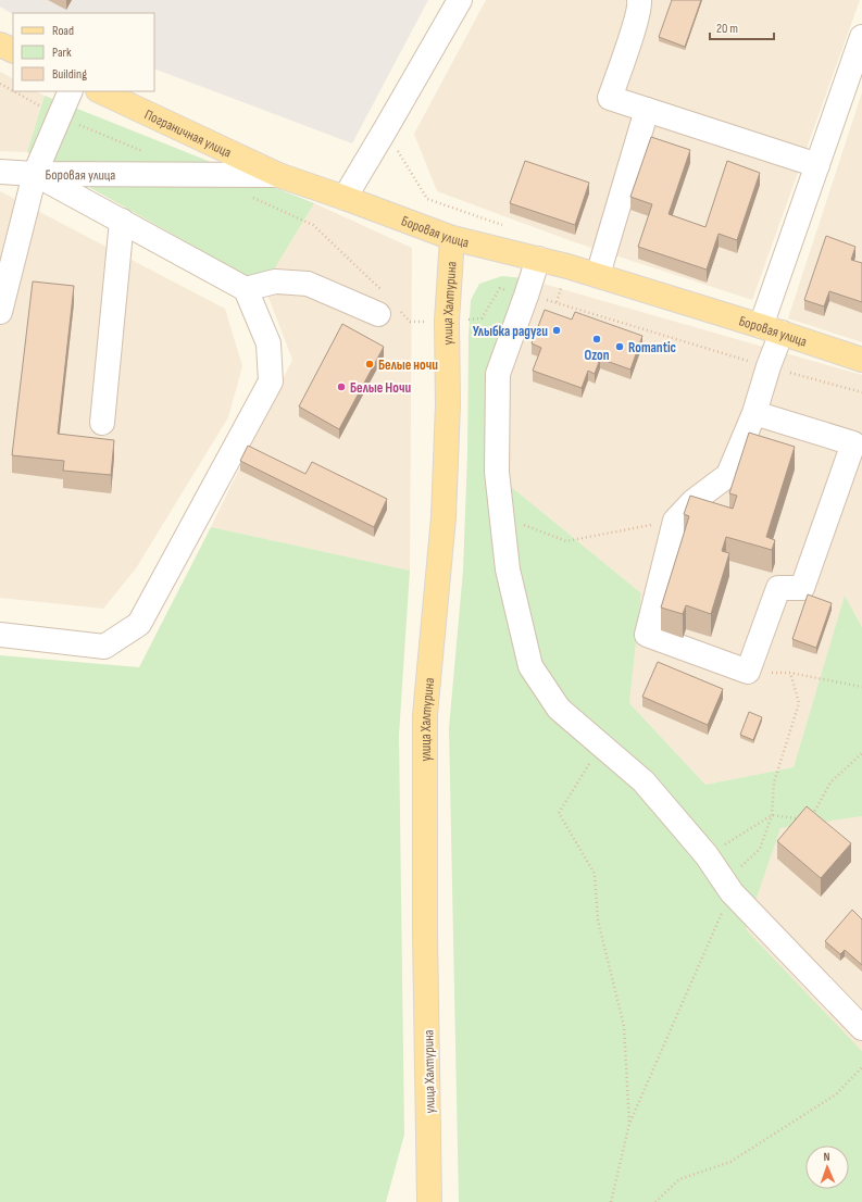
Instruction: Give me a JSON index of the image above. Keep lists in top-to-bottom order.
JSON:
{
  "streets": {
    "main road": ["Пограничная улица", "Боровая улица", "улица Халтурина"]
  },
  "crossings": [
    ["Пограничная улица", "Боровая улица"],
    ["Боровая улица", "улица Халтурина"]
  ],
  "places": [
    "Улыбка радуги",
    "Ozon",
    "Romantic",
    "Белые ночи",
    "Белые Ночи"
  ],
  "legend": ["Road", "Park", "Building"],
  "scale_bar": "20 m",
  "north": "top"
}
